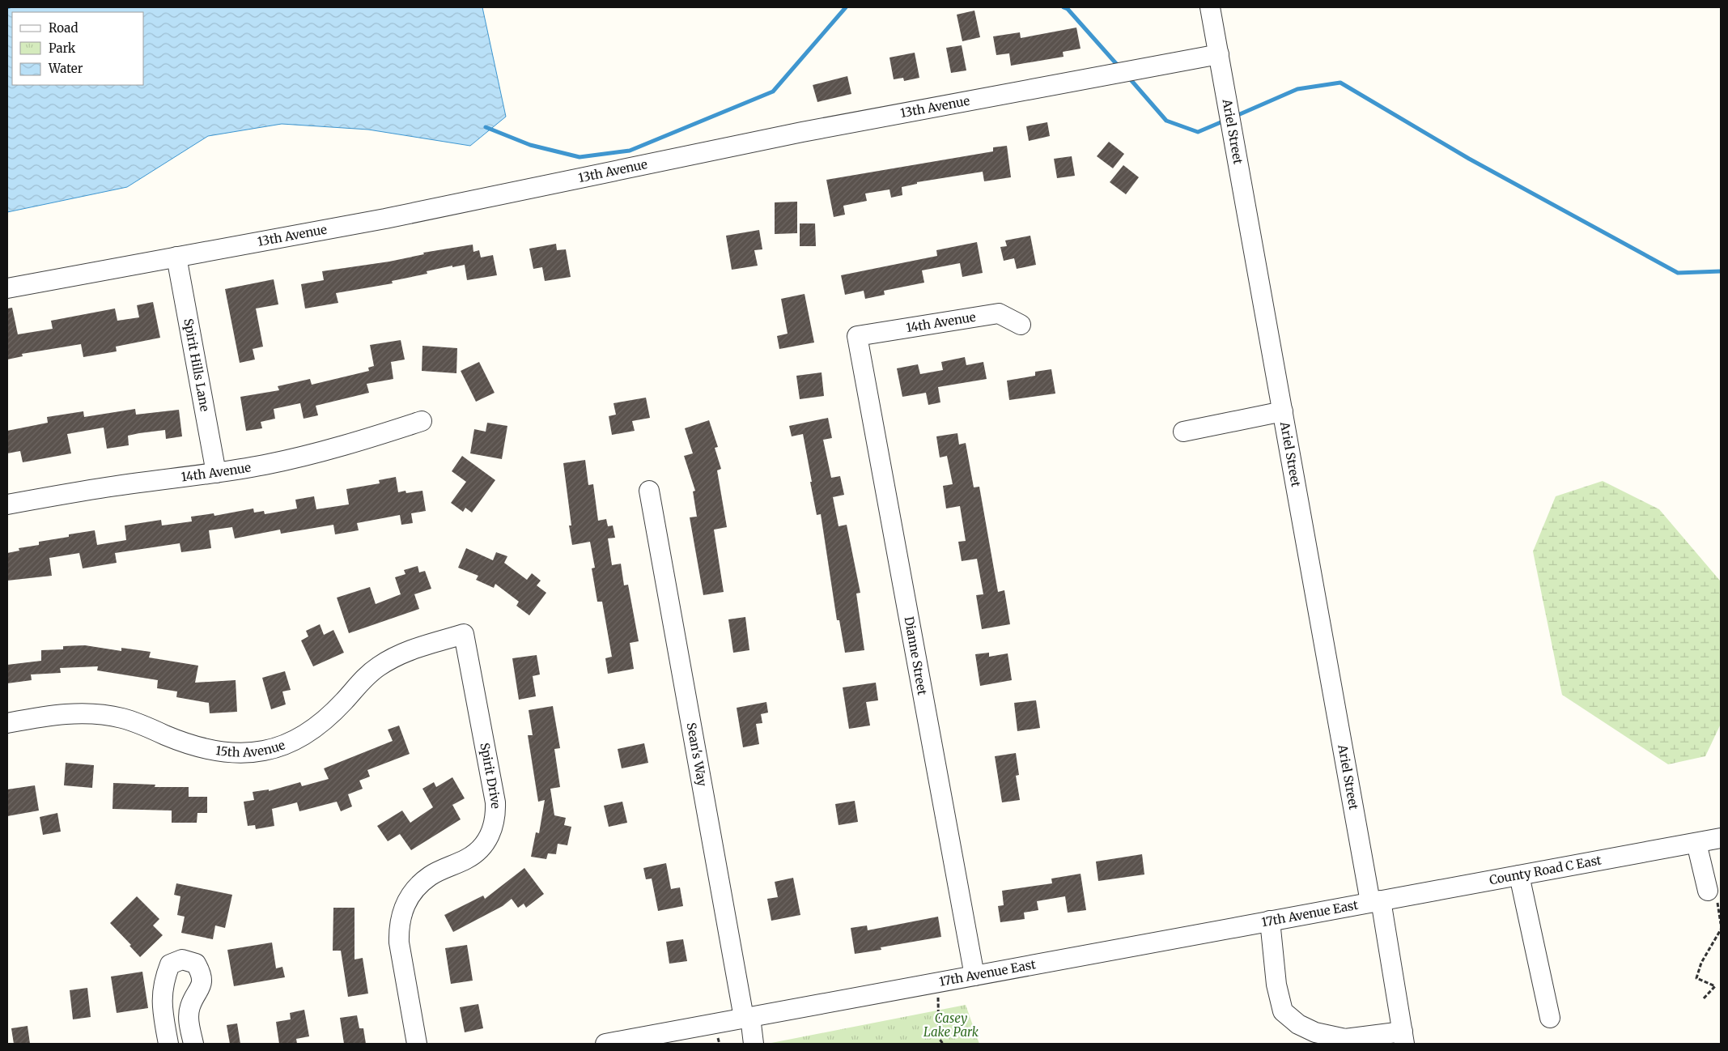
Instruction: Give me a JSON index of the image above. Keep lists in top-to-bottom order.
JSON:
{
  "streets": {
    "street": [
      "13th Avenue",
      "Ariel Street",
      "14th Avenue",
      "Spirit Hills Lane",
      "Dianne Street",
      "15th Avenue",
      "Sean's Way",
      "Spirit Drive",
      "County Road C East",
      "17th Avenue East"
    ]
  },
  "crossings": [
    ["13th Avenue", "Ariel Street"],
    ["13th Avenue", "Spirit Hills Lane"],
    ["Ariel Street", "County Road C East"],
    ["Ariel Street", "17th Avenue East"],
    ["14th Avenue", "Spirit Hills Lane"],
    ["14th Avenue", "Dianne Street"],
    ["Dianne Street", "17th Avenue East"],
    ["15th Avenue", "Spirit Drive"],
    ["Sean's Way", "17th Avenue East"],
    ["County Road C East", "17th Avenue East"]
  ],
  "parks": ["Casey Lake Park"],
  "legend": ["Road", "Park", "Water"]
}
